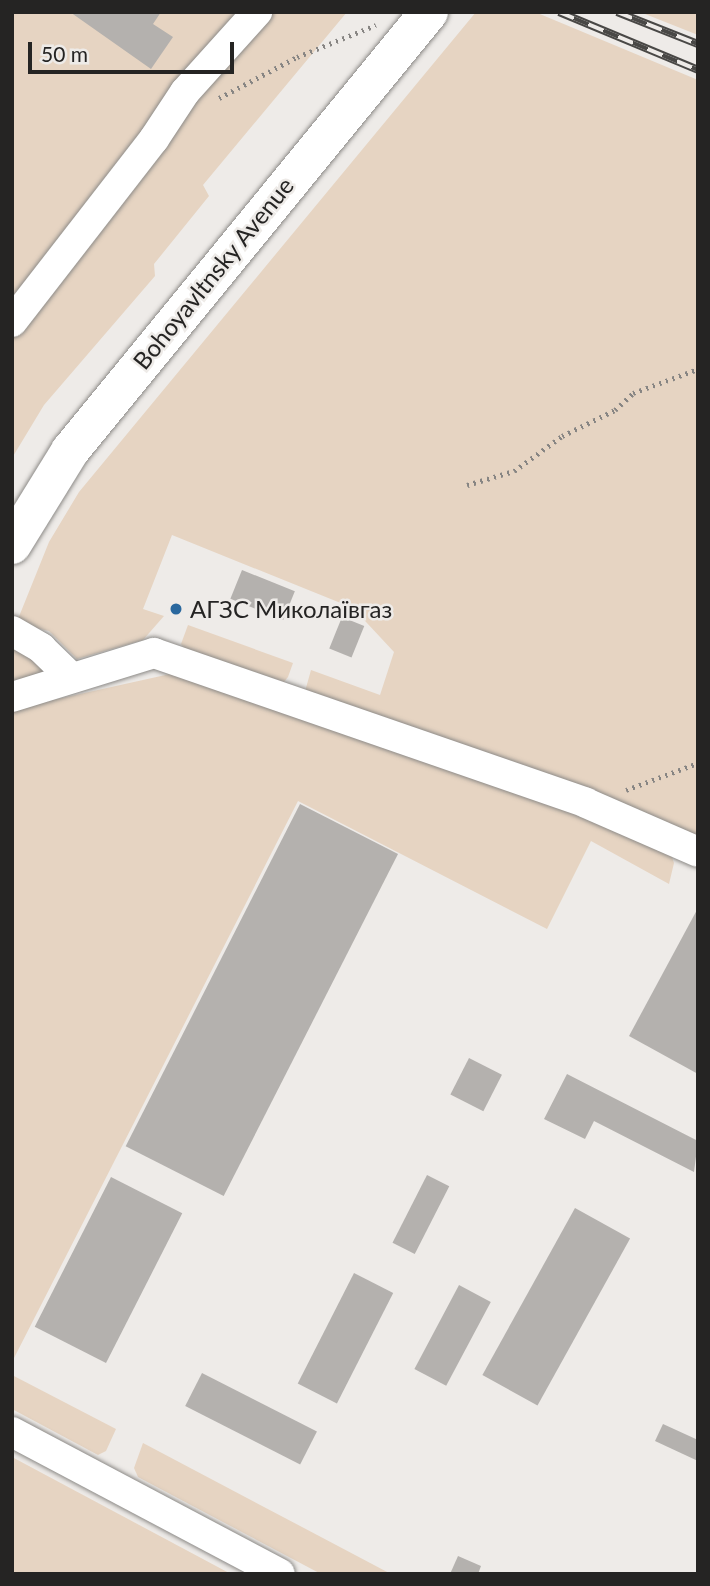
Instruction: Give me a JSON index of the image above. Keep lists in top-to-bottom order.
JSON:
{
  "streets": {
    "main road": ["Bohoyavltnsky Avenue"]
  },
  "places": ["АГЗС Миколаївгаз"],
  "scale_bar": "50 m"
}
